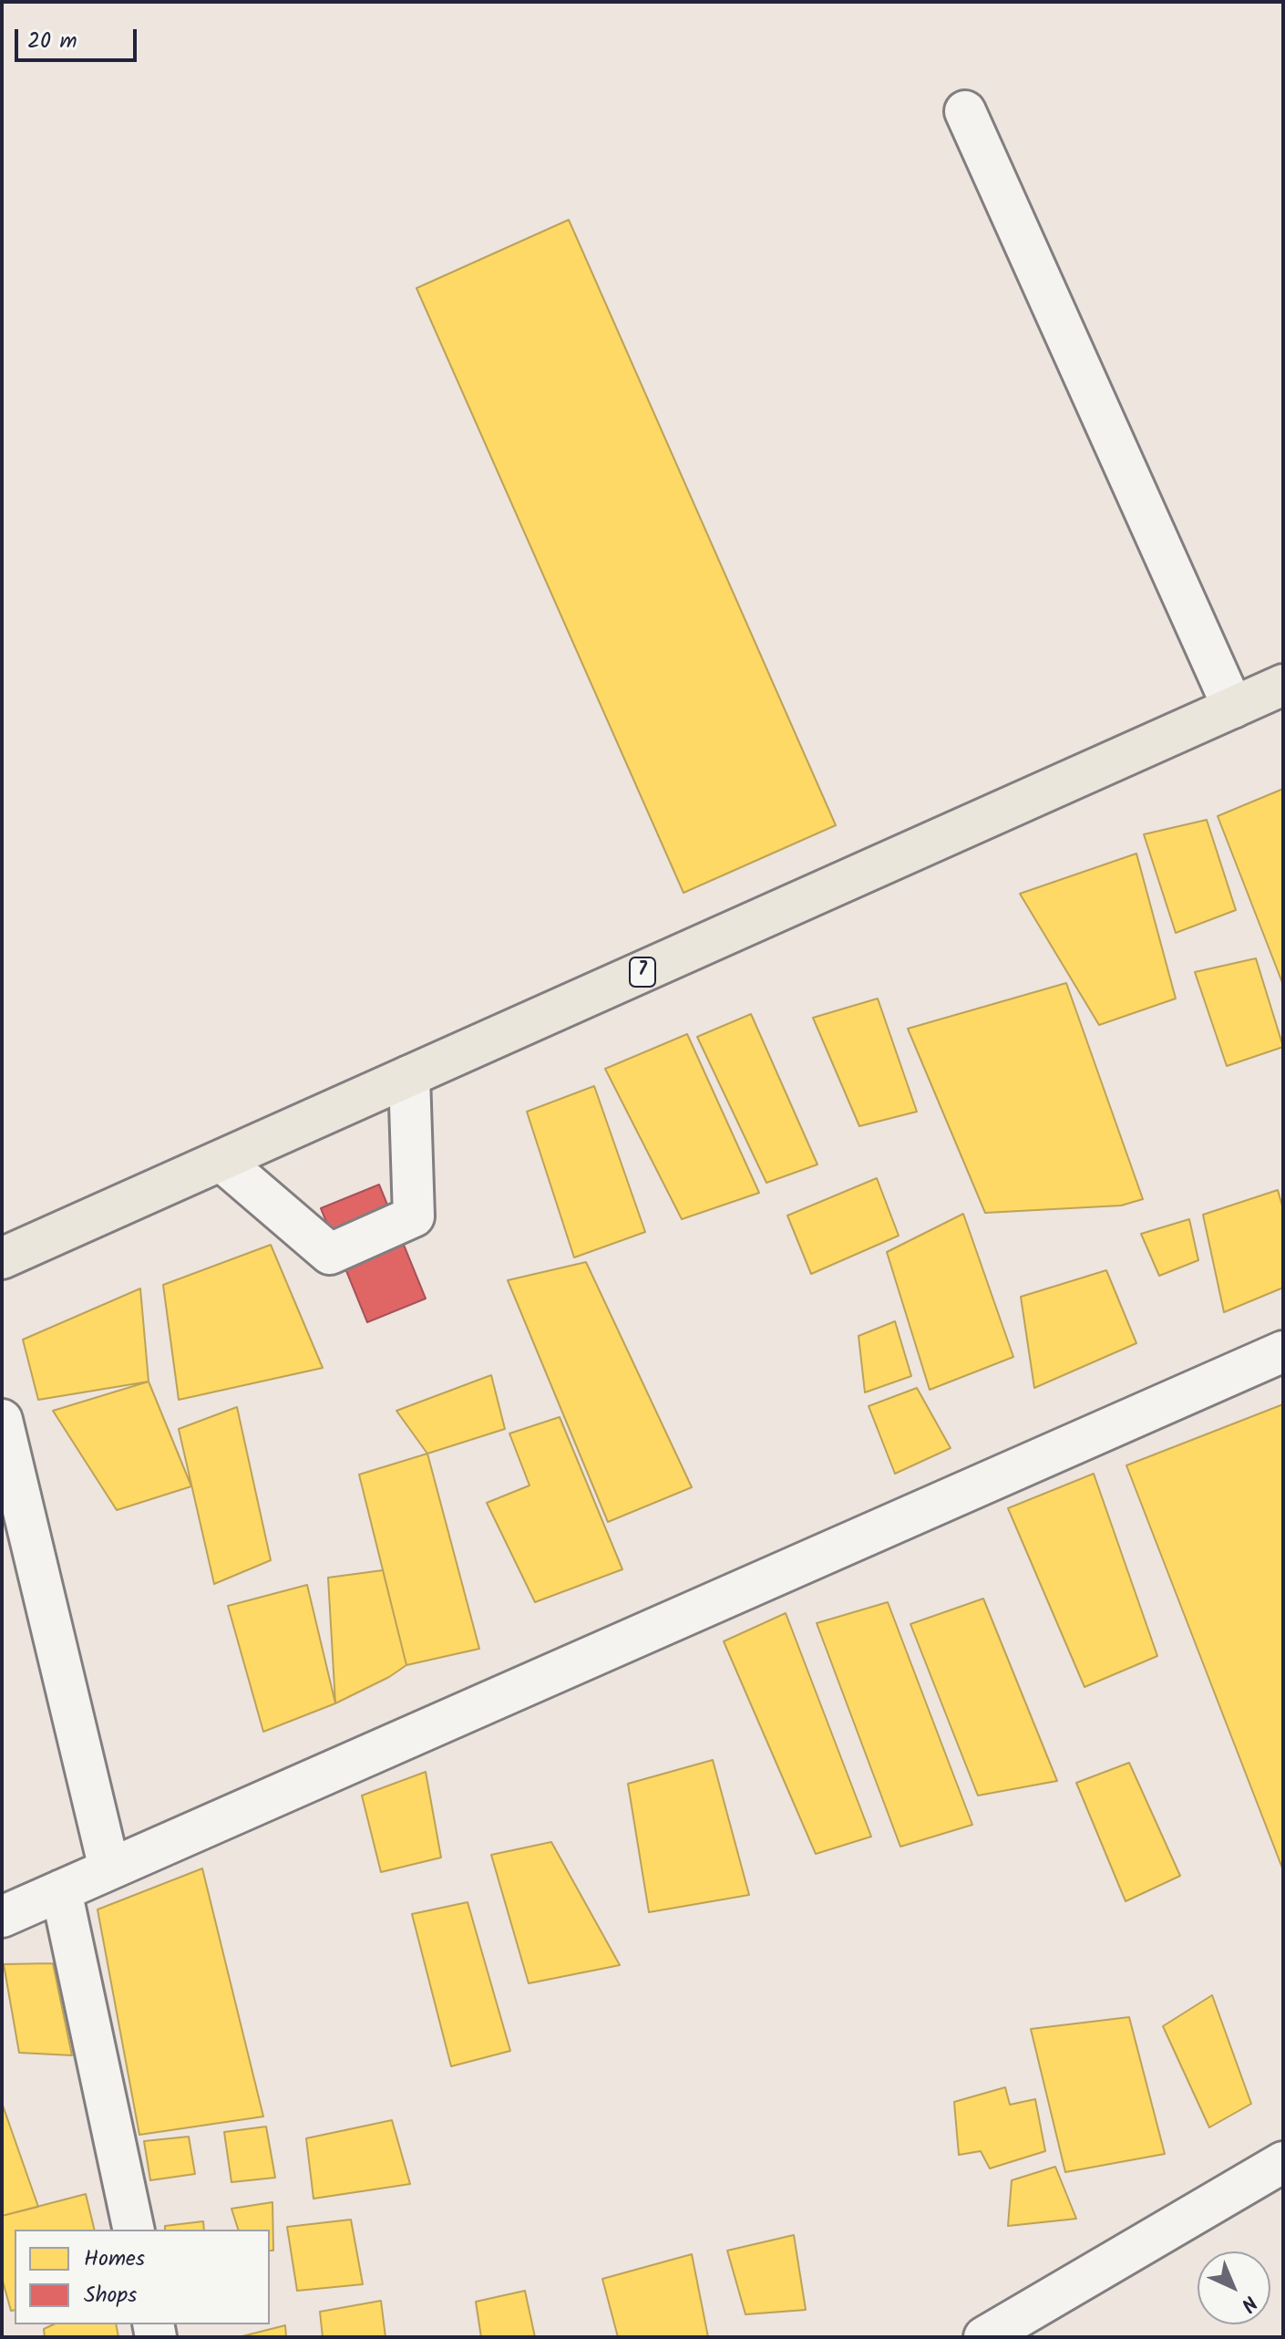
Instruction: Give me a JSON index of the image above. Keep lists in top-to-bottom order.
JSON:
{
  "streets": {
    "highway": ["7"]
  },
  "legend": ["Homes", "Shops"],
  "scale_bar": "20 m",
  "north": "bottom right"
}
